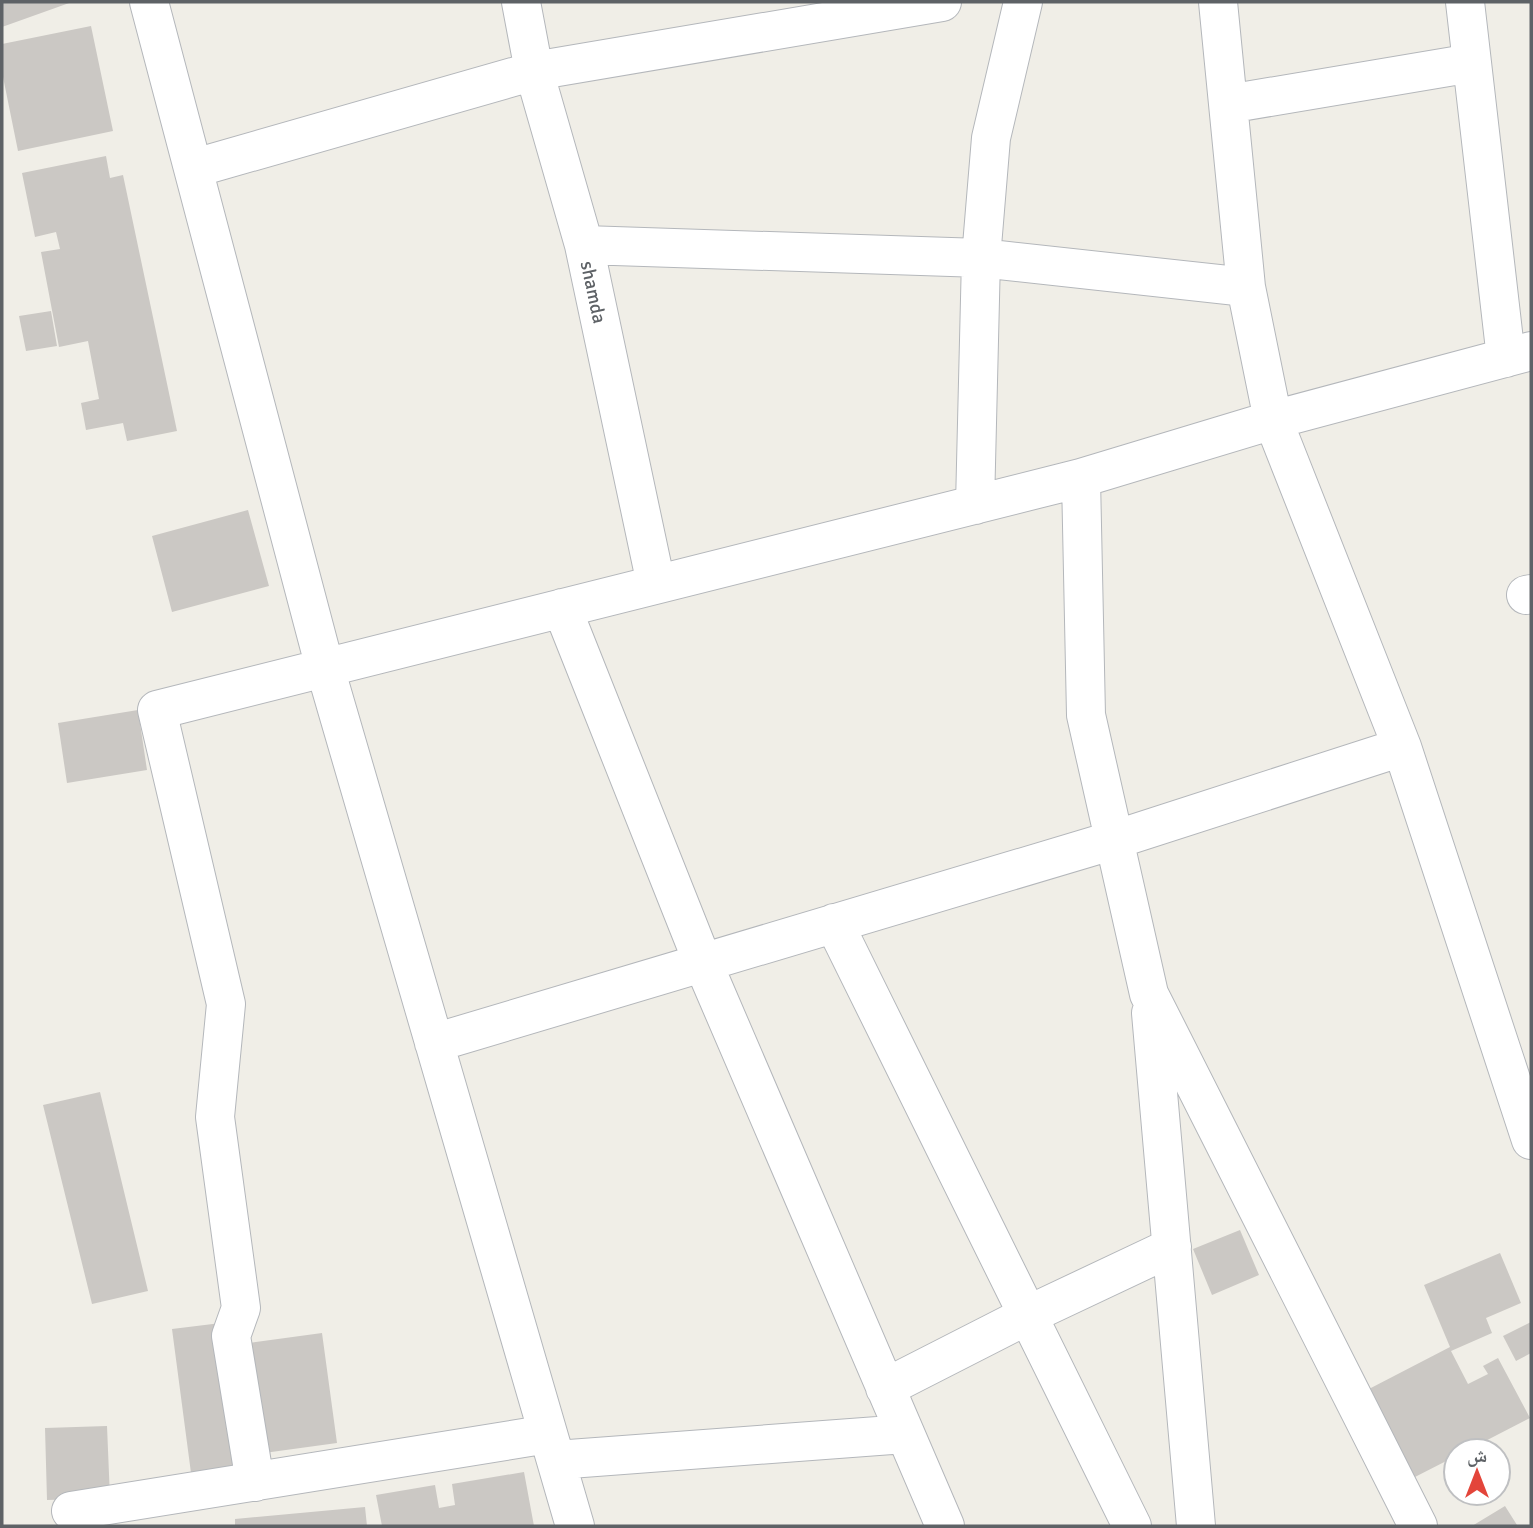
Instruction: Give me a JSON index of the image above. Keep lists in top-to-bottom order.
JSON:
{
  "streets": {
    "street": ["shamda"]
  },
  "north": "top"
}
